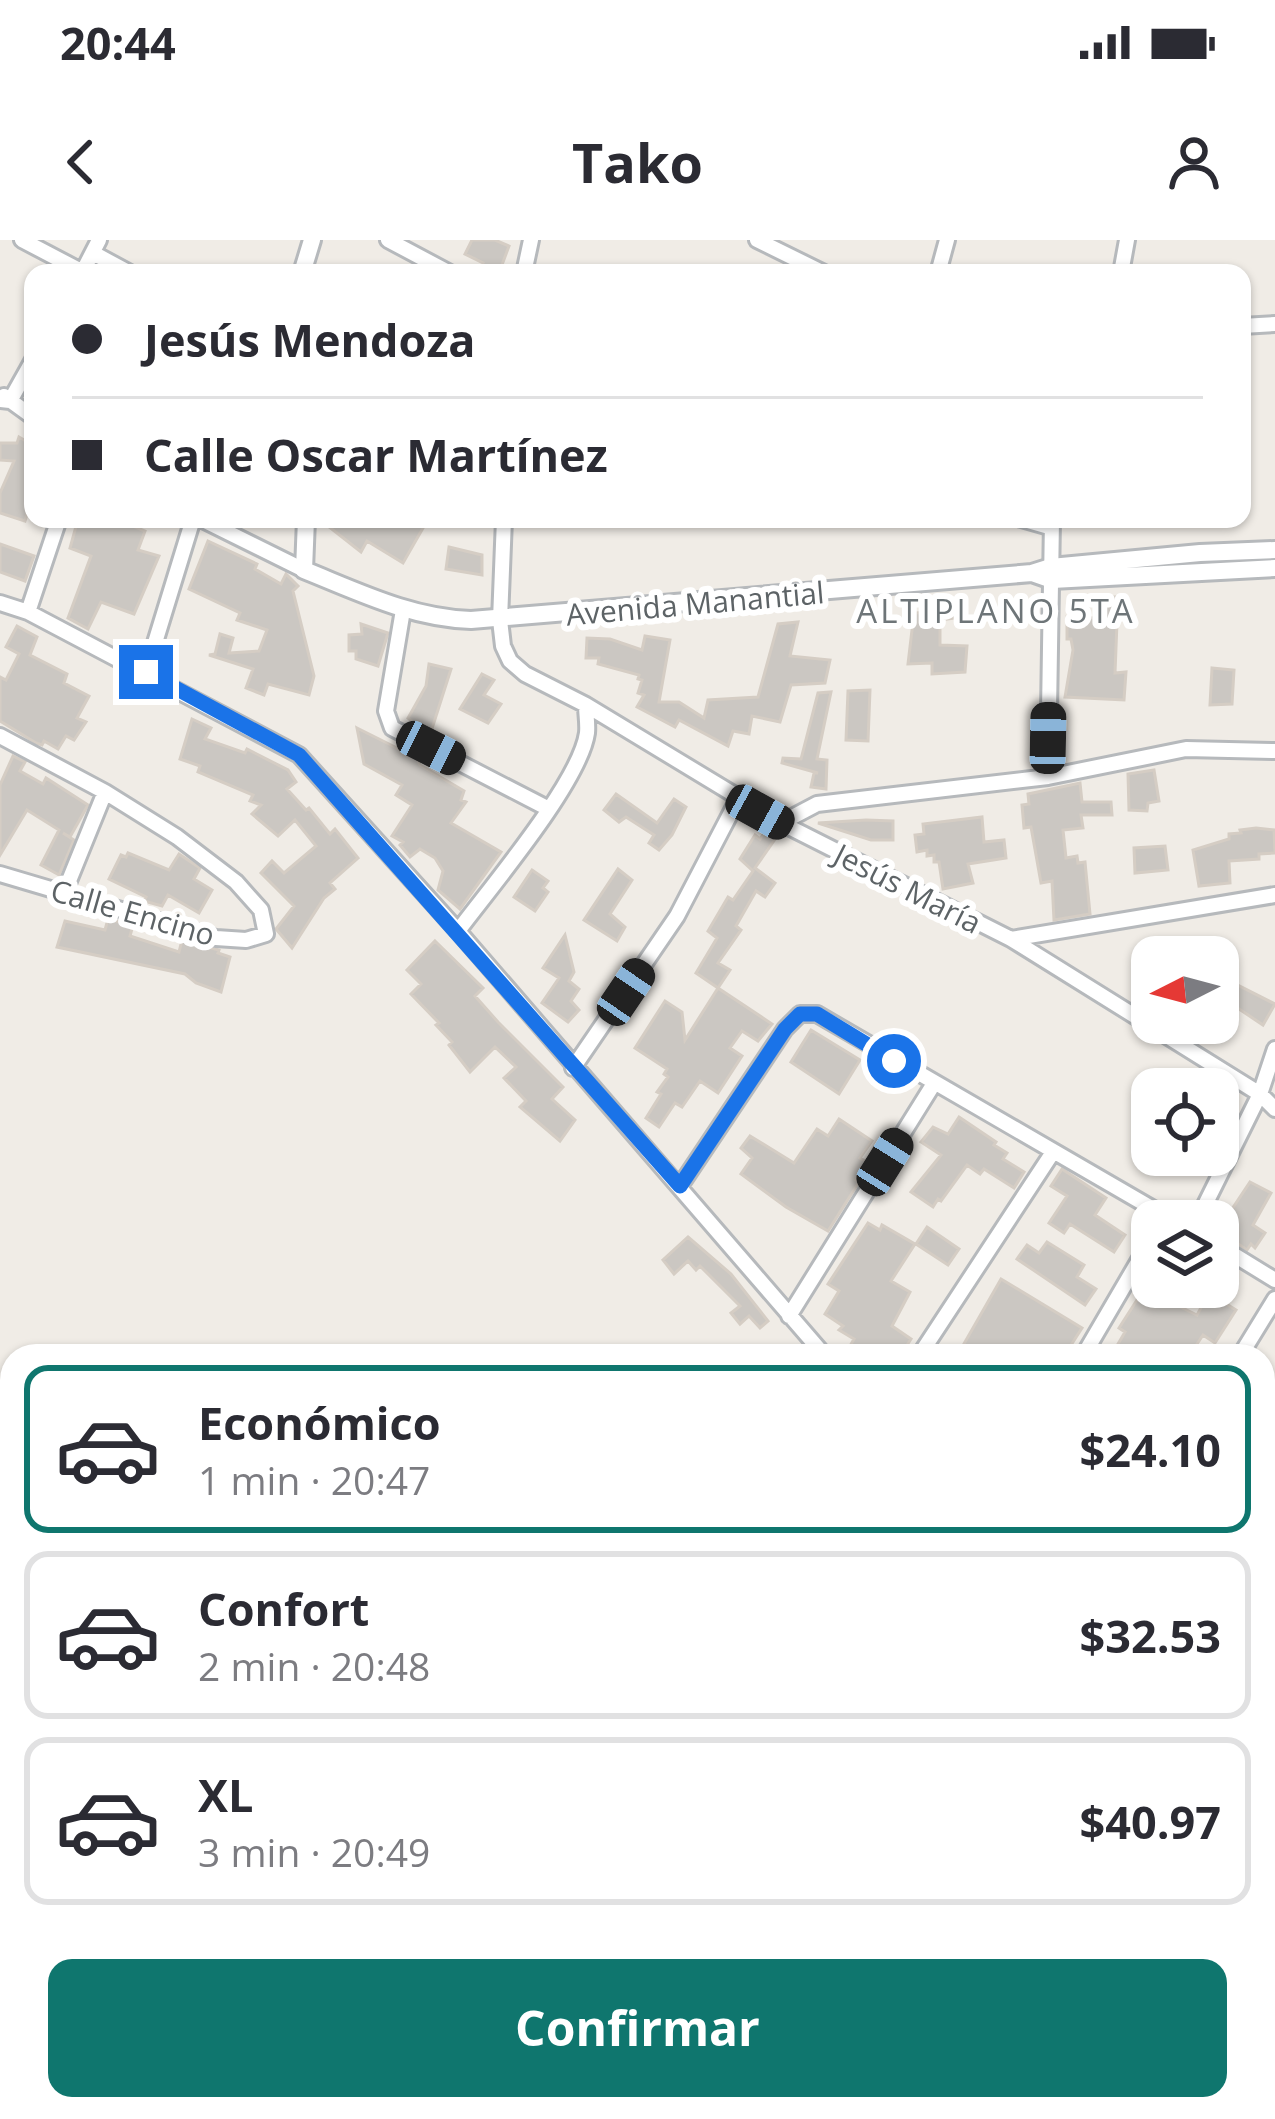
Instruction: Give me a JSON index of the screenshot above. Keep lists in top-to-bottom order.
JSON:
{
  "streets": {
    "street": ["Avenida Manantial", "Jesús María", "Calle Encino"]
  },
  "crossings": [
    ["Avenida Manantial", "Jesús María"]
  ],
  "districts": ["ALTIPLANO 5TA"],
  "north": "left",
  "page": {
    "status": "20:44",
    "header": "Tako",
    "banner": ["Jesús Mendoza", "Calle Oscar Martínez"],
    "list": [
      {
        "name": "Económico",
        "note": "1 min · 20:47",
        "value": "$24.10"
      },
      {
        "name": "Confort",
        "note": "2 min · 20:48",
        "value": "$32.53"
      },
      {
        "name": "XL",
        "note": "3 min · 20:49",
        "value": "$40.97"
      }
    ],
    "buttons": "Confirmar"
  }
}
